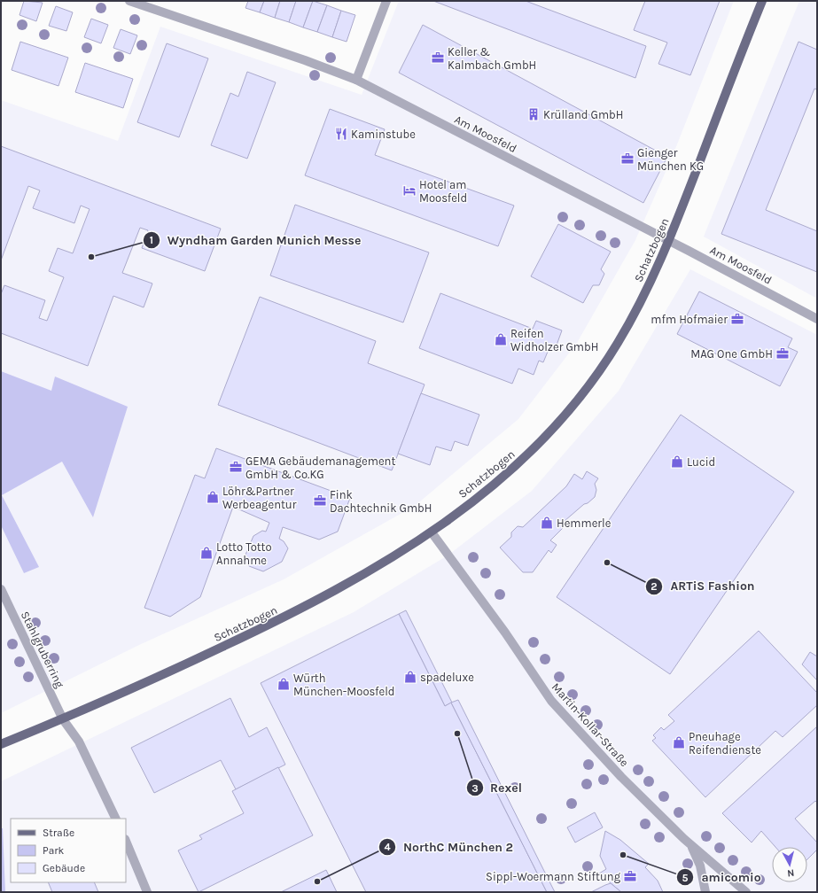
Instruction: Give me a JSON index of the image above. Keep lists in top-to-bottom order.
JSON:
{
  "streets": {
    "main road": ["Schatzbogen"],
    "street": ["Am Moosfeld", "Stahlgruberring", "Martin-Kollar-Straße"]
  },
  "crossings": [
    ["Am Moosfeld", "Schatzbogen"],
    ["Schatzbogen", "Stahlgruberring"],
    ["Schatzbogen", "Martin-Kollar-Straße"]
  ],
  "places": {
    "office": [
      "Keller & Kalmbach GmbH",
      "Gienger München KG",
      "mfm Hofmaier",
      "MAG One GmbH",
      "GEMA Gebäudemanagement GmbH & Co.KG",
      "Fink Dachtechnik GmbH",
      "Sippl-Woermann Stiftung"
    ],
    "building": ["Krülland GmbH"],
    "restaurant": ["Kaminstube"],
    "hotel": ["Hotel am Moosfeld"],
    "other": [
      "Wyndham Garden Munich Messe",
      "ARTiS Fashion",
      "Rexel",
      "amicomio",
      "NorthC München 2"
    ],
    "shop": [
      "Reifen Widholzer GmbH",
      "Lucid",
      "Löhr&Partner Werbeagentur",
      "Hemmerle",
      "Lotto Totto Annahme",
      "spadeluxe",
      "Würth München-Moosfeld",
      "Pneuhage Reifendienste"
    ]
  },
  "legend": ["Straße", "Park", "Gebäude"],
  "north": "bottom"
}
